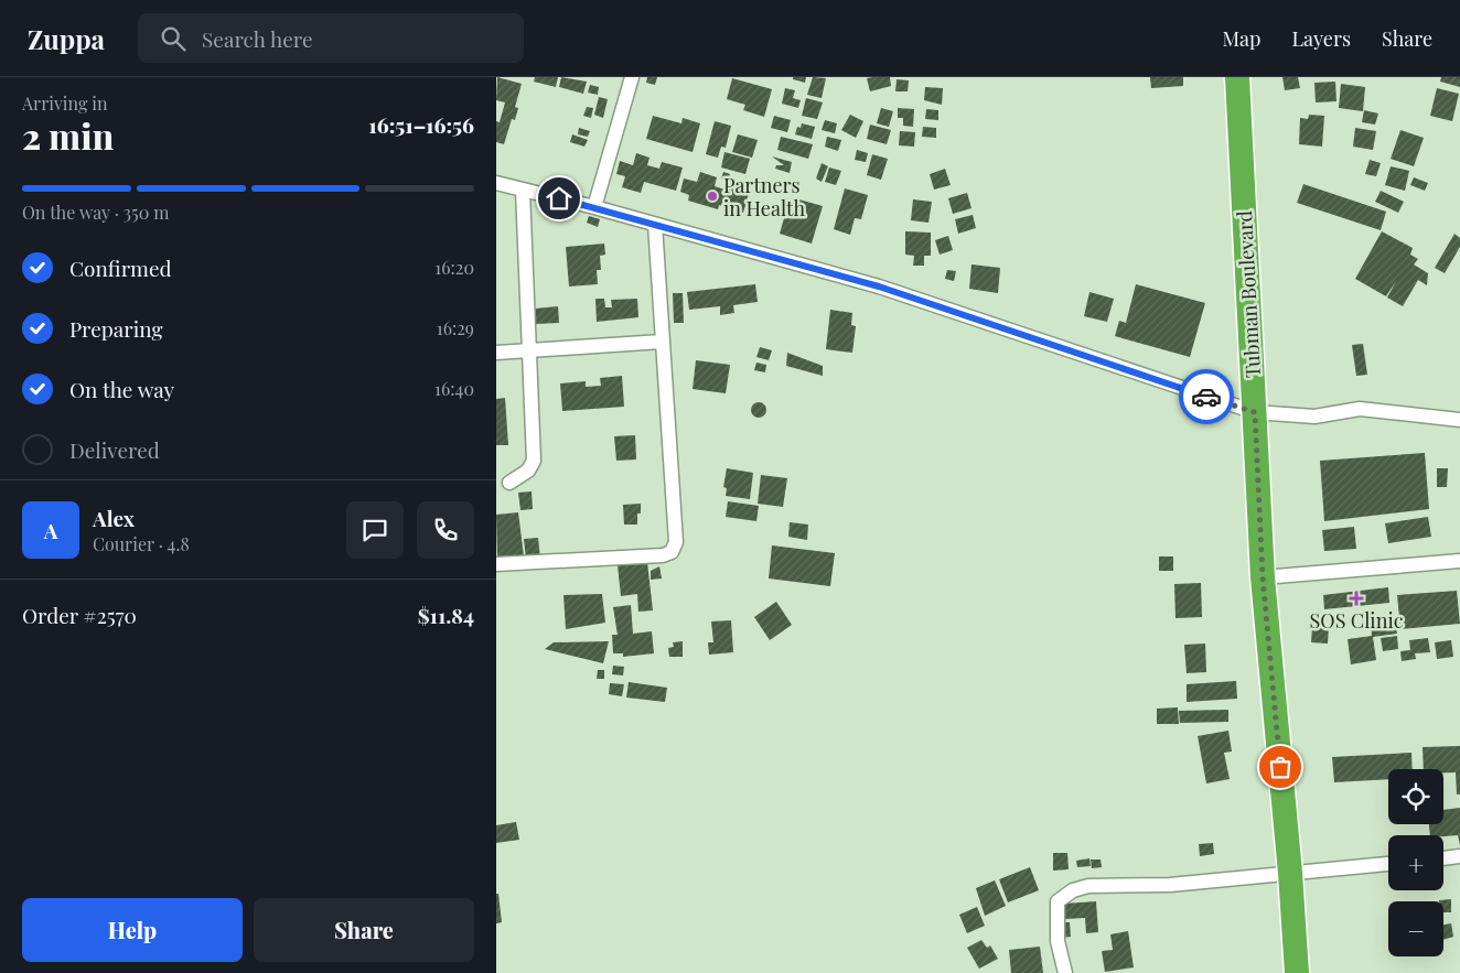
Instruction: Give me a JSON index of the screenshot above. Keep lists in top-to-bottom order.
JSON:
{
  "streets": {
    "highway": ["Tubman Boulevard"]
  },
  "places": {
    "other": ["Partners in Health"],
    "health": ["SOS Clinic"]
  },
  "page": {
    "header": "Zuppa",
    "search": "Search here",
    "nav": ["Map", "Layers", "Share"],
    "heading": ["2 min", "Arriving in", "16:51–16:56"],
    "panel": [
      "Alex",
      "Courier · 4.8",
      "Order #2570",
      "$11.84"
    ],
    "bar": "On the way · 350 m",
    "list": [
      ["Confirmed", "16:20"],
      ["Preparing", "16:29"],
      ["On the way", "16:40"],
      "Delivered"
    ],
    "round": "A",
    "map_buttons": ["+", "−"],
    "buttons": ["Help", "Share"]
  }
}
